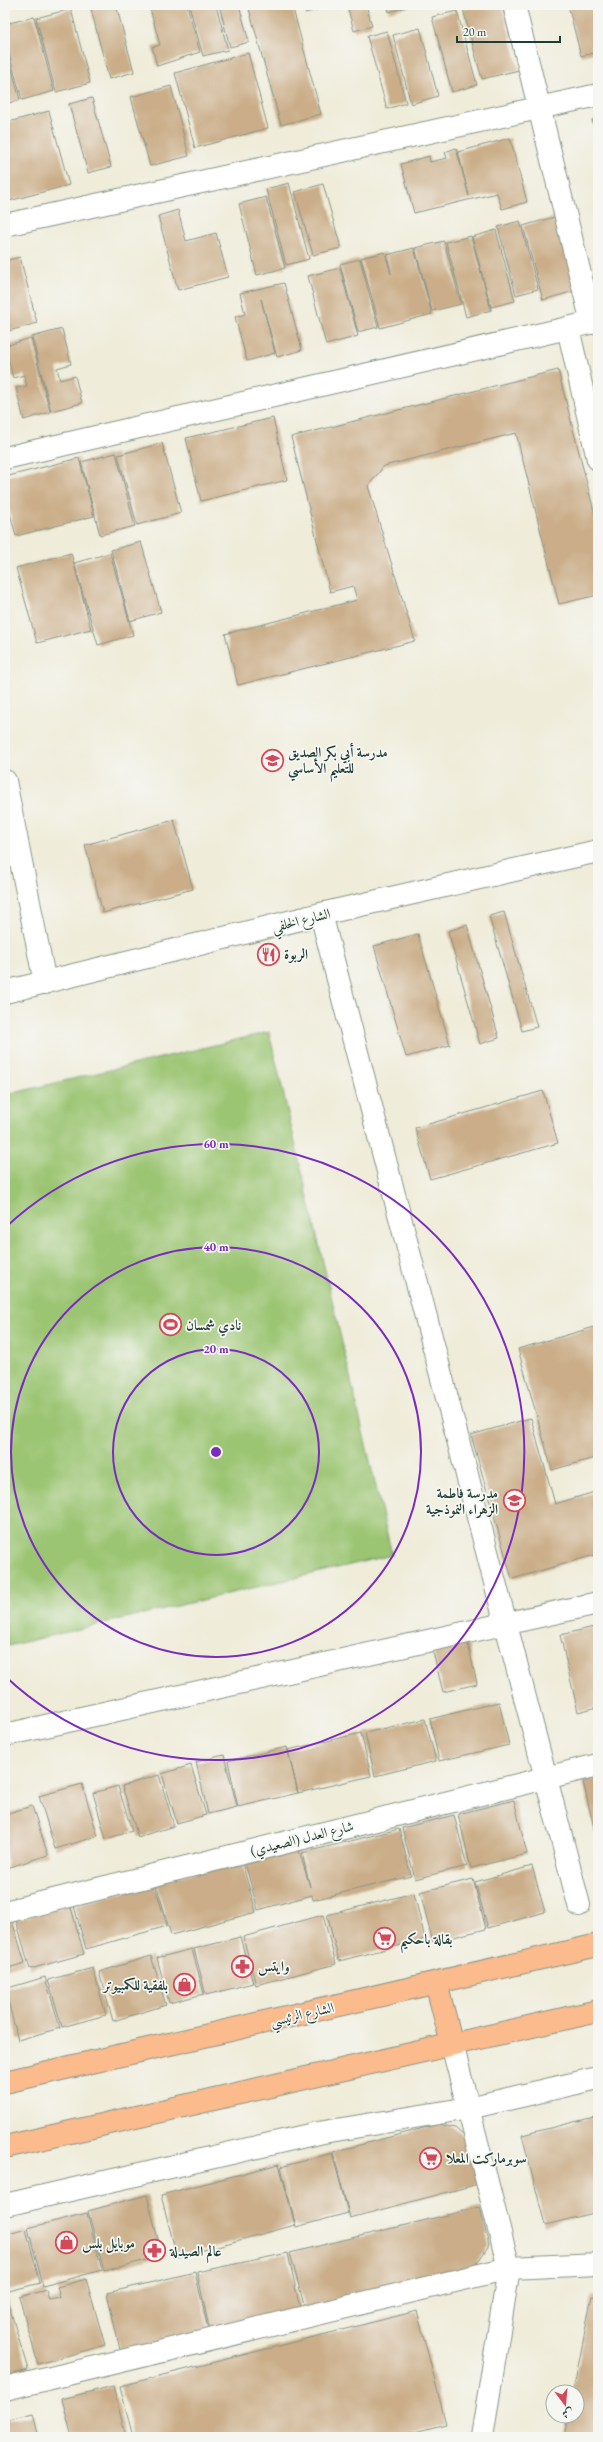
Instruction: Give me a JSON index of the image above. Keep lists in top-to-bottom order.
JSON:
{
  "streets": {
    "main road": ["الشارع الرئيسي"],
    "street": ["الشارع الخلفي", "شارع العدل (الصعيدي)"]
  },
  "places": {
    "school or university": ["مدرسة أبي بكر الصديق للتعليم الأساسي", "مدرسة فاطمة الزهراء النموذجية"],
    "restaurant": ["الربوة"],
    "sports": ["نادي شمسان"],
    "supermarket": ["بقالة باحكيم", "سوبرماركت المعلا"],
    "pharmacy": ["وايتس", "عالم الصيدلة"],
    "shop": ["بلفقية للكمبيوتر", "موبايل بلس"]
  },
  "scale_bar": "20 m",
  "north": "bottom",
  "rings": ["60 m", "40 m", "20 m"]
}
